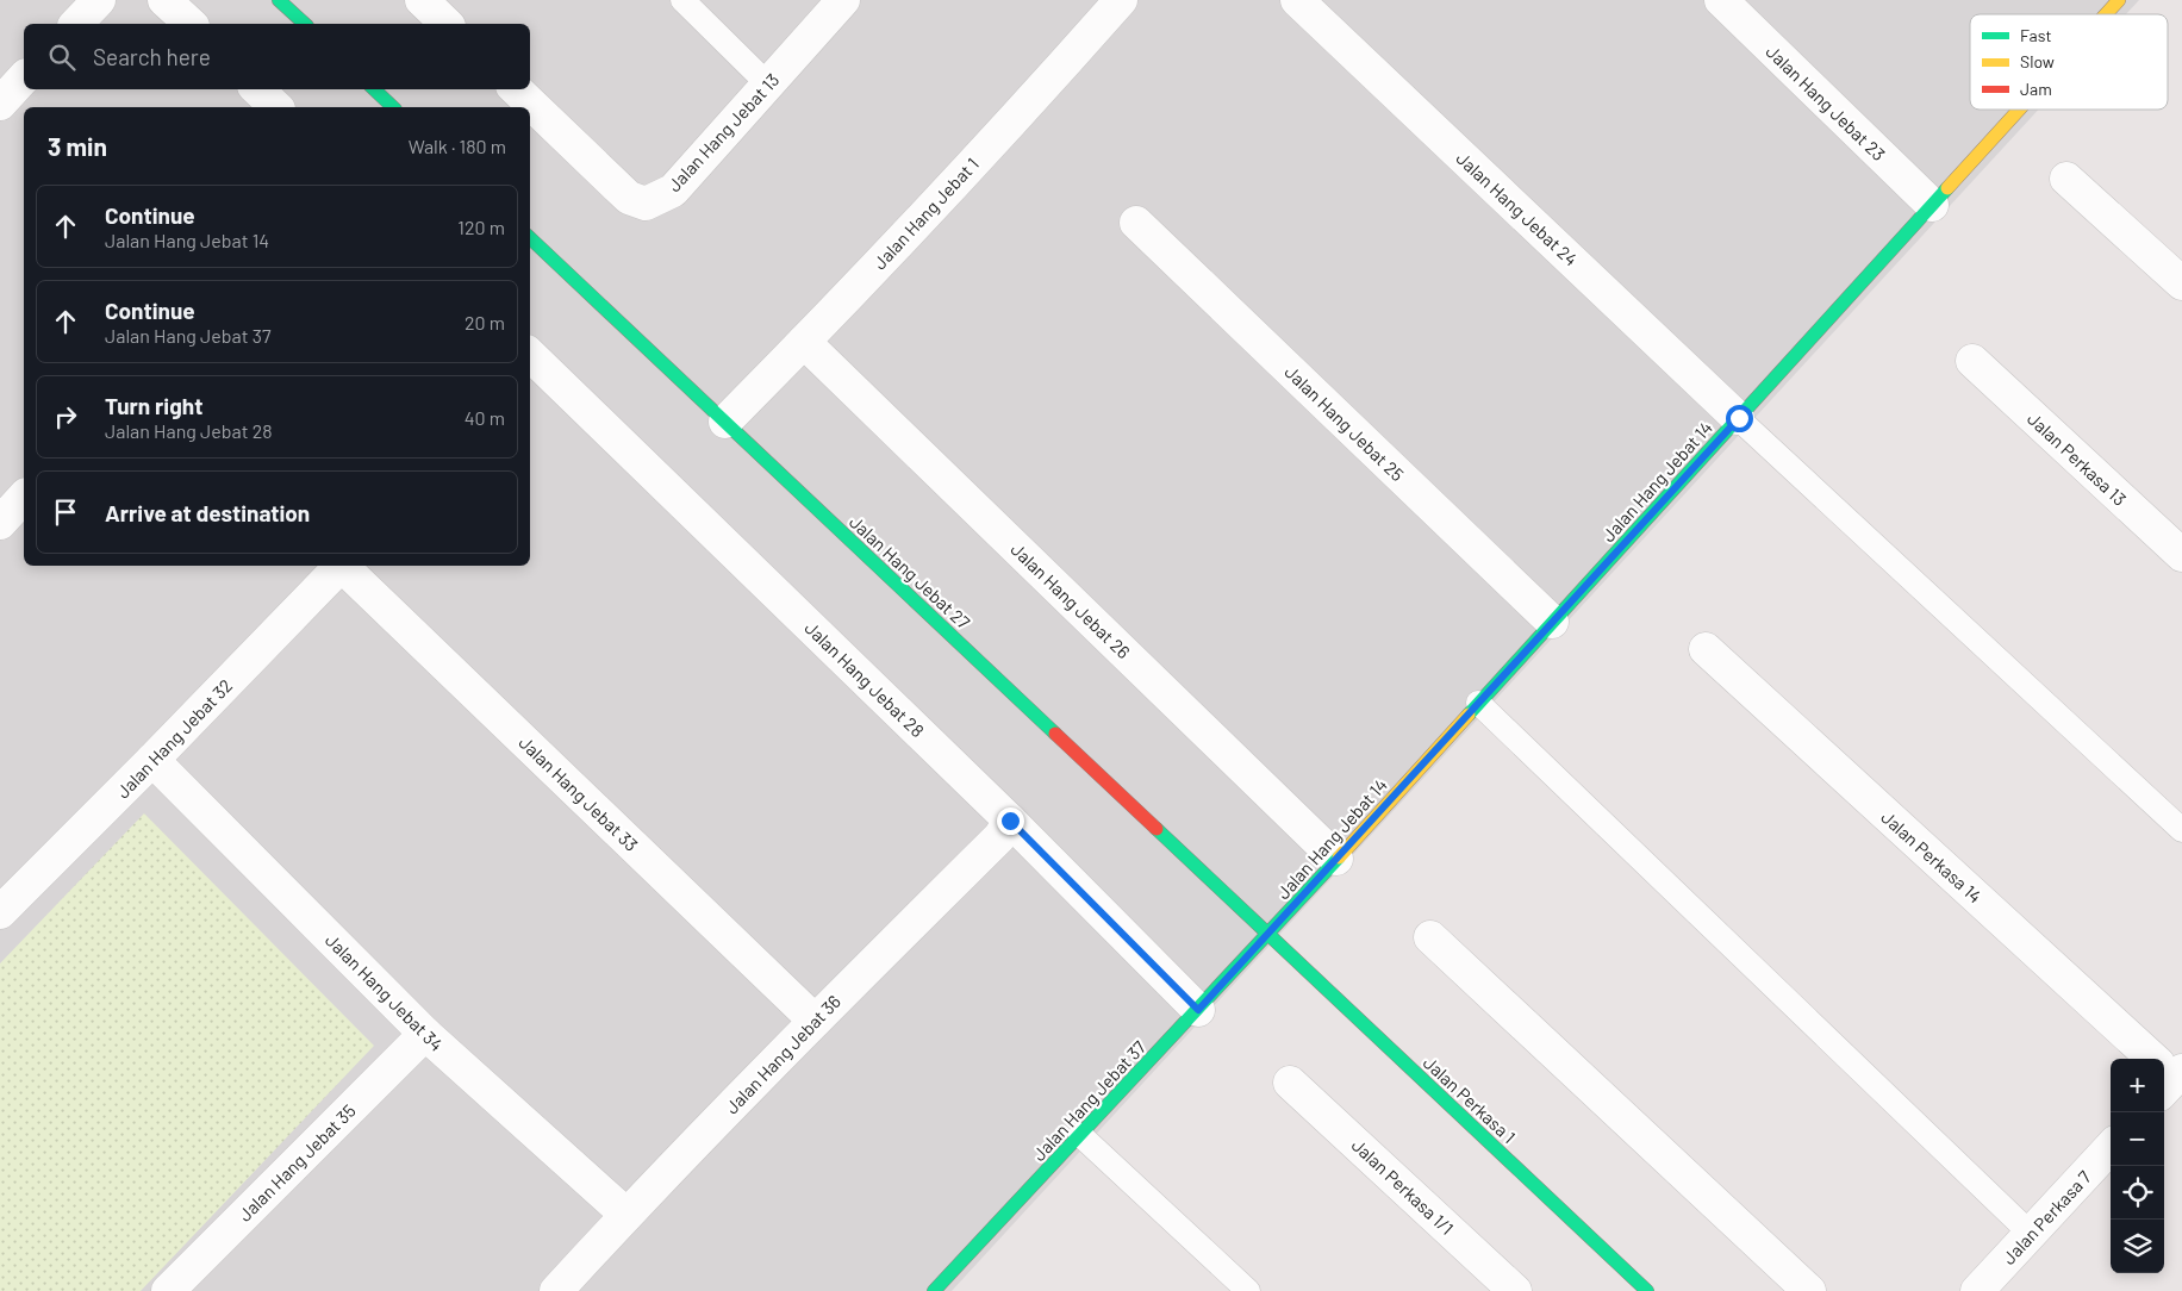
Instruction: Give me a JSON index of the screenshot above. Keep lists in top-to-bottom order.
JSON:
{
  "streets": {
    "street": [
      "Jalan Hang Jebat 23",
      "Jalan Hang Jebat 13",
      "Jalan Hang Jebat 24",
      "Jalan Hang Jebat 1",
      "Jalan Hang Jebat 25",
      "Jalan Perkasa 13",
      "Jalan Hang Jebat 14",
      "Jalan Hang Jebat 27",
      "Jalan Hang Jebat 26",
      "Jalan Hang Jebat 28",
      "Jalan Hang Jebat 32",
      "Jalan Hang Jebat 33",
      "Jalan Perkasa 14",
      "Jalan Hang Jebat 34",
      "Jalan Hang Jebat 36",
      "Jalan Perkasa 1",
      "Jalan Hang Jebat 37",
      "Jalan Hang Jebat 35",
      "Jalan Perkasa 1/1",
      "Jalan Perkasa 7"
    ]
  },
  "crossings": [
    ["Jalan Hang Jebat 23", "Jalan Hang Jebat 14"],
    ["Jalan Hang Jebat 24", "Jalan Hang Jebat 14"],
    ["Jalan Hang Jebat 1", "Jalan Hang Jebat 27"],
    ["Jalan Hang Jebat 1", "Jalan Hang Jebat 26"],
    ["Jalan Hang Jebat 25", "Jalan Hang Jebat 14"],
    ["Jalan Hang Jebat 14", "Jalan Hang Jebat 27"],
    ["Jalan Hang Jebat 14", "Jalan Hang Jebat 26"],
    ["Jalan Hang Jebat 14", "Jalan Perkasa 1"],
    ["Jalan Hang Jebat 14", "Jalan Hang Jebat 37"],
    ["Jalan Hang Jebat 27", "Jalan Perkasa 1"],
    ["Jalan Hang Jebat 27", "Jalan Hang Jebat 37"],
    ["Jalan Hang Jebat 28", "Jalan Hang Jebat 36"],
    ["Jalan Hang Jebat 28", "Jalan Hang Jebat 37"],
    ["Jalan Hang Jebat 32", "Jalan Hang Jebat 34"],
    ["Jalan Hang Jebat 33", "Jalan Hang Jebat 36"],
    ["Jalan Hang Jebat 34", "Jalan Hang Jebat 36"],
    ["Jalan Hang Jebat 34", "Jalan Hang Jebat 35"],
    ["Jalan Perkasa 1", "Jalan Hang Jebat 37"]
  ],
  "legend": ["Fast", "Slow", "Jam"],
  "page": {
    "search": "Search here",
    "heading": ["3 min", "Walk · 180 m"],
    "list": [
      ["Continue", "Jalan Hang Jebat 14", "120 m"],
      ["Continue", "Jalan Hang Jebat 37", "20 m"],
      ["Turn right", "Jalan Hang Jebat 28", "40 m"],
      "Arrive at destination"
    ],
    "map_buttons": ["+", "−"]
  }
}
